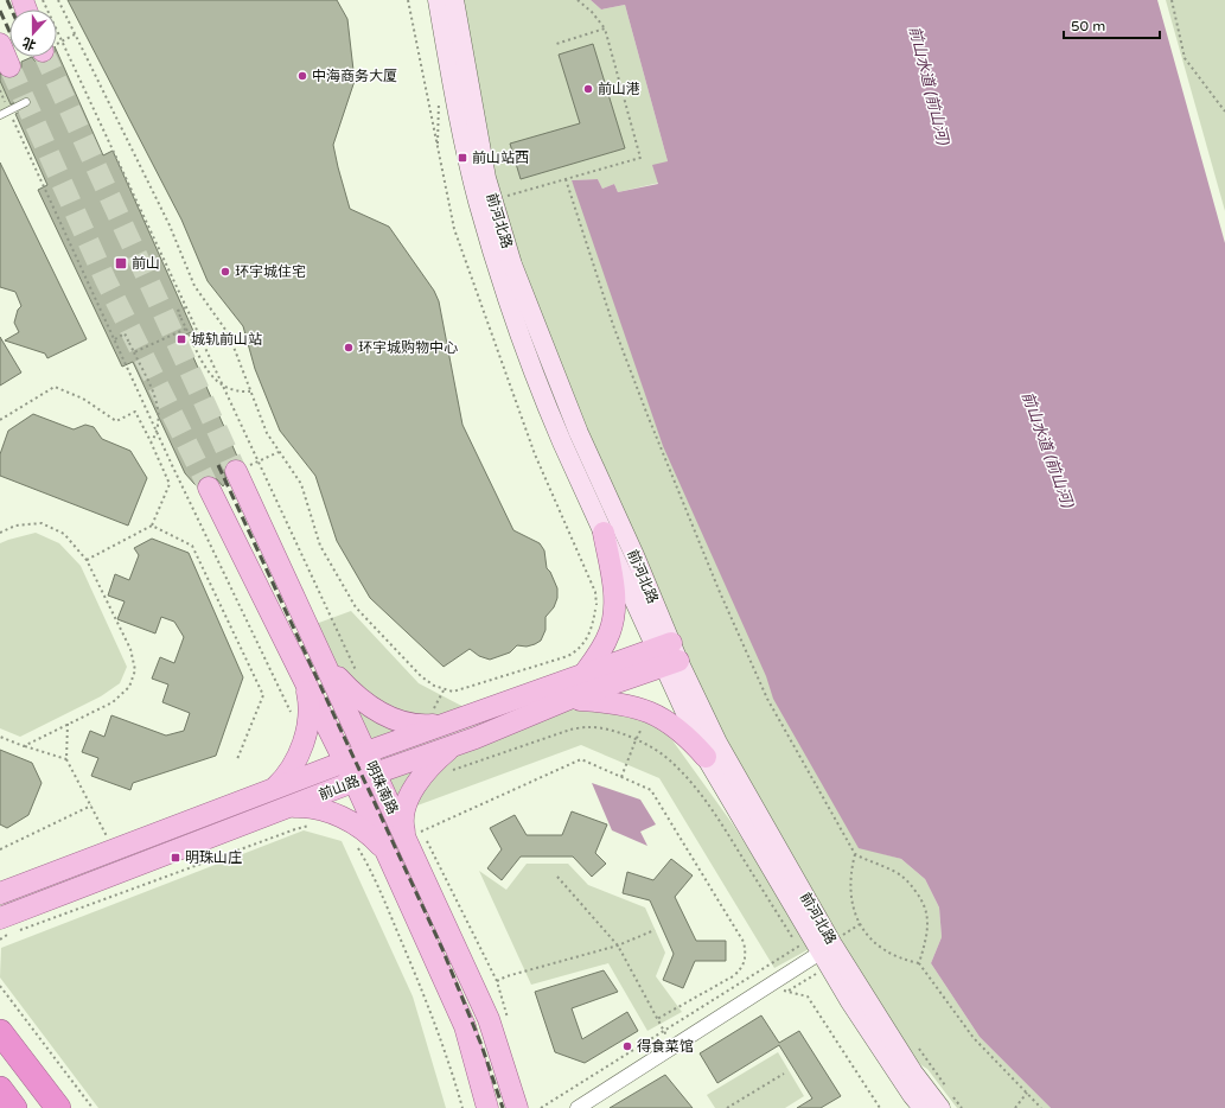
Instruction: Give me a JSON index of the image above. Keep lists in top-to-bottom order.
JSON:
{
  "streets": {
    "main road": ["前河北路", "前山路", "明珠南路"]
  },
  "crossings": [
    ["前河北路", "前山路"],
    ["前山路", "明珠南路"]
  ],
  "water": ["前山水道 (前山河)"],
  "places": {
    "other": [
      "中海商务大厦",
      "前山港",
      "环宇城住宅",
      "环宇城购物中心",
      "得食菜馆"
    ],
    "transit": [
      "前山站西",
      "前山",
      "城轨前山站",
      "明珠山庄"
    ]
  },
  "scale_bar": "50 m",
  "north": "bottom"
}
